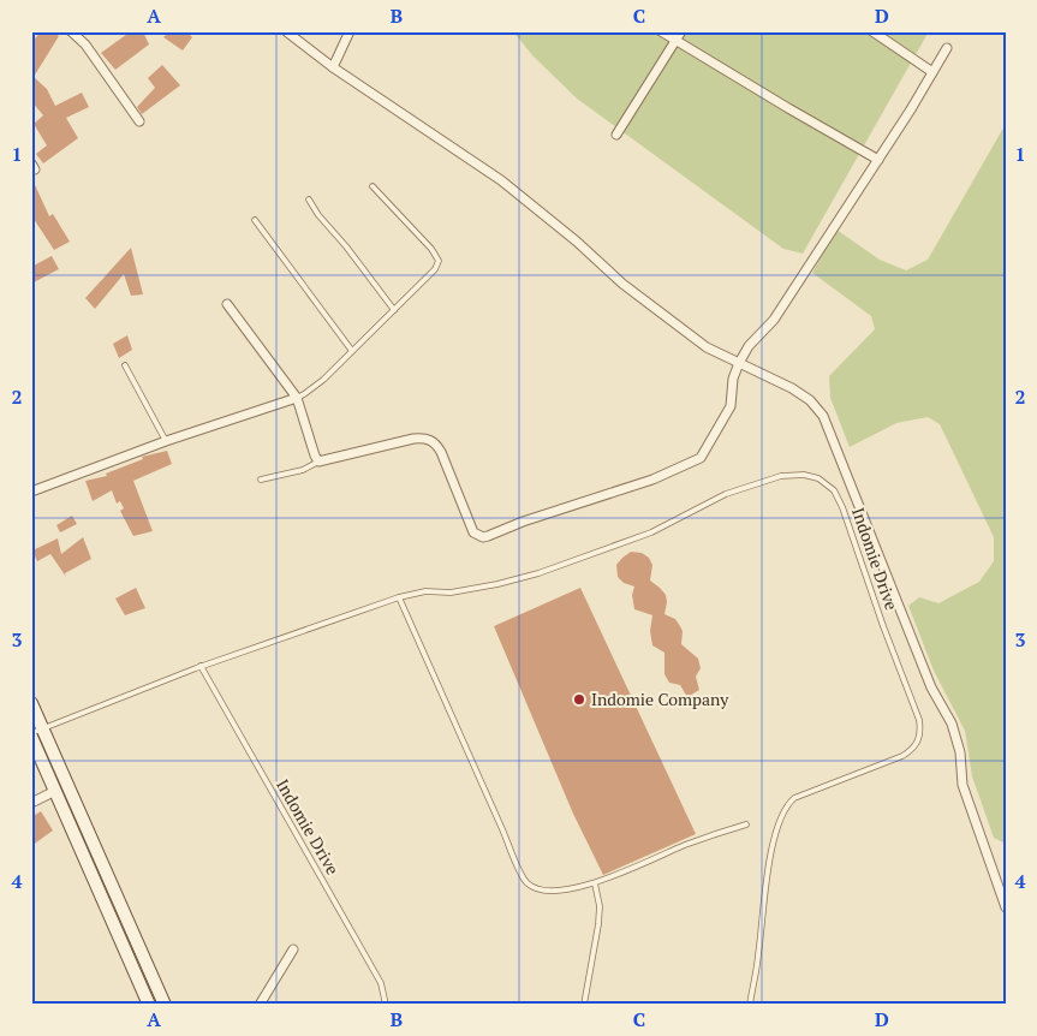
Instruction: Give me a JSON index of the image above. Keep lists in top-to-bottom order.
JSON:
{
  "streets": {
    "lane": ["Indomie Drive"]
  },
  "places": ["Indomie Company"],
  "grid": {
    "columns": [
      "A",
      "B",
      "C",
      "D"
    ],
    "rows": [
      "1",
      "2",
      "3",
      "4"
    ]
  }
}
